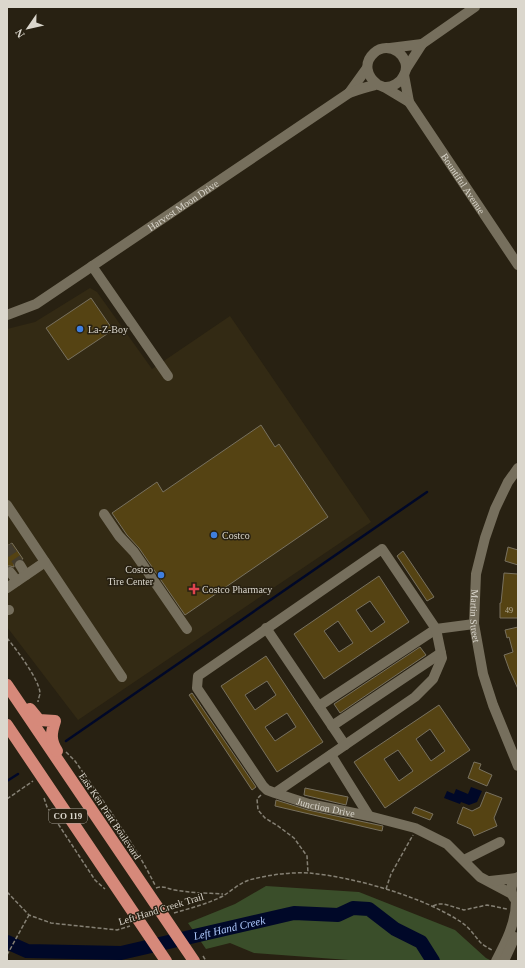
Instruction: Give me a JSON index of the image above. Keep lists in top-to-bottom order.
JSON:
{
  "streets": {
    "highway": ["CO 119", "East Ken Pratt Boulevard"],
    "street": [
      "Bountiful Avenue",
      "Harvest Moon Drive",
      "Martin Street",
      "Junction Drive"
    ],
    "path": ["Left Hand Creek Trail"]
  },
  "crossings": [
    ["East Ken Pratt Boulevard", "Left Hand Creek Trail"]
  ],
  "water": ["Left Hand Creek"],
  "places": {
    "other": ["La-Z-Boy", "Costco", "Costco Tire Center"],
    "health": ["Costco Pharmacy"]
  },
  "house_numbers": ["49"],
  "north": "bottom left"
}
